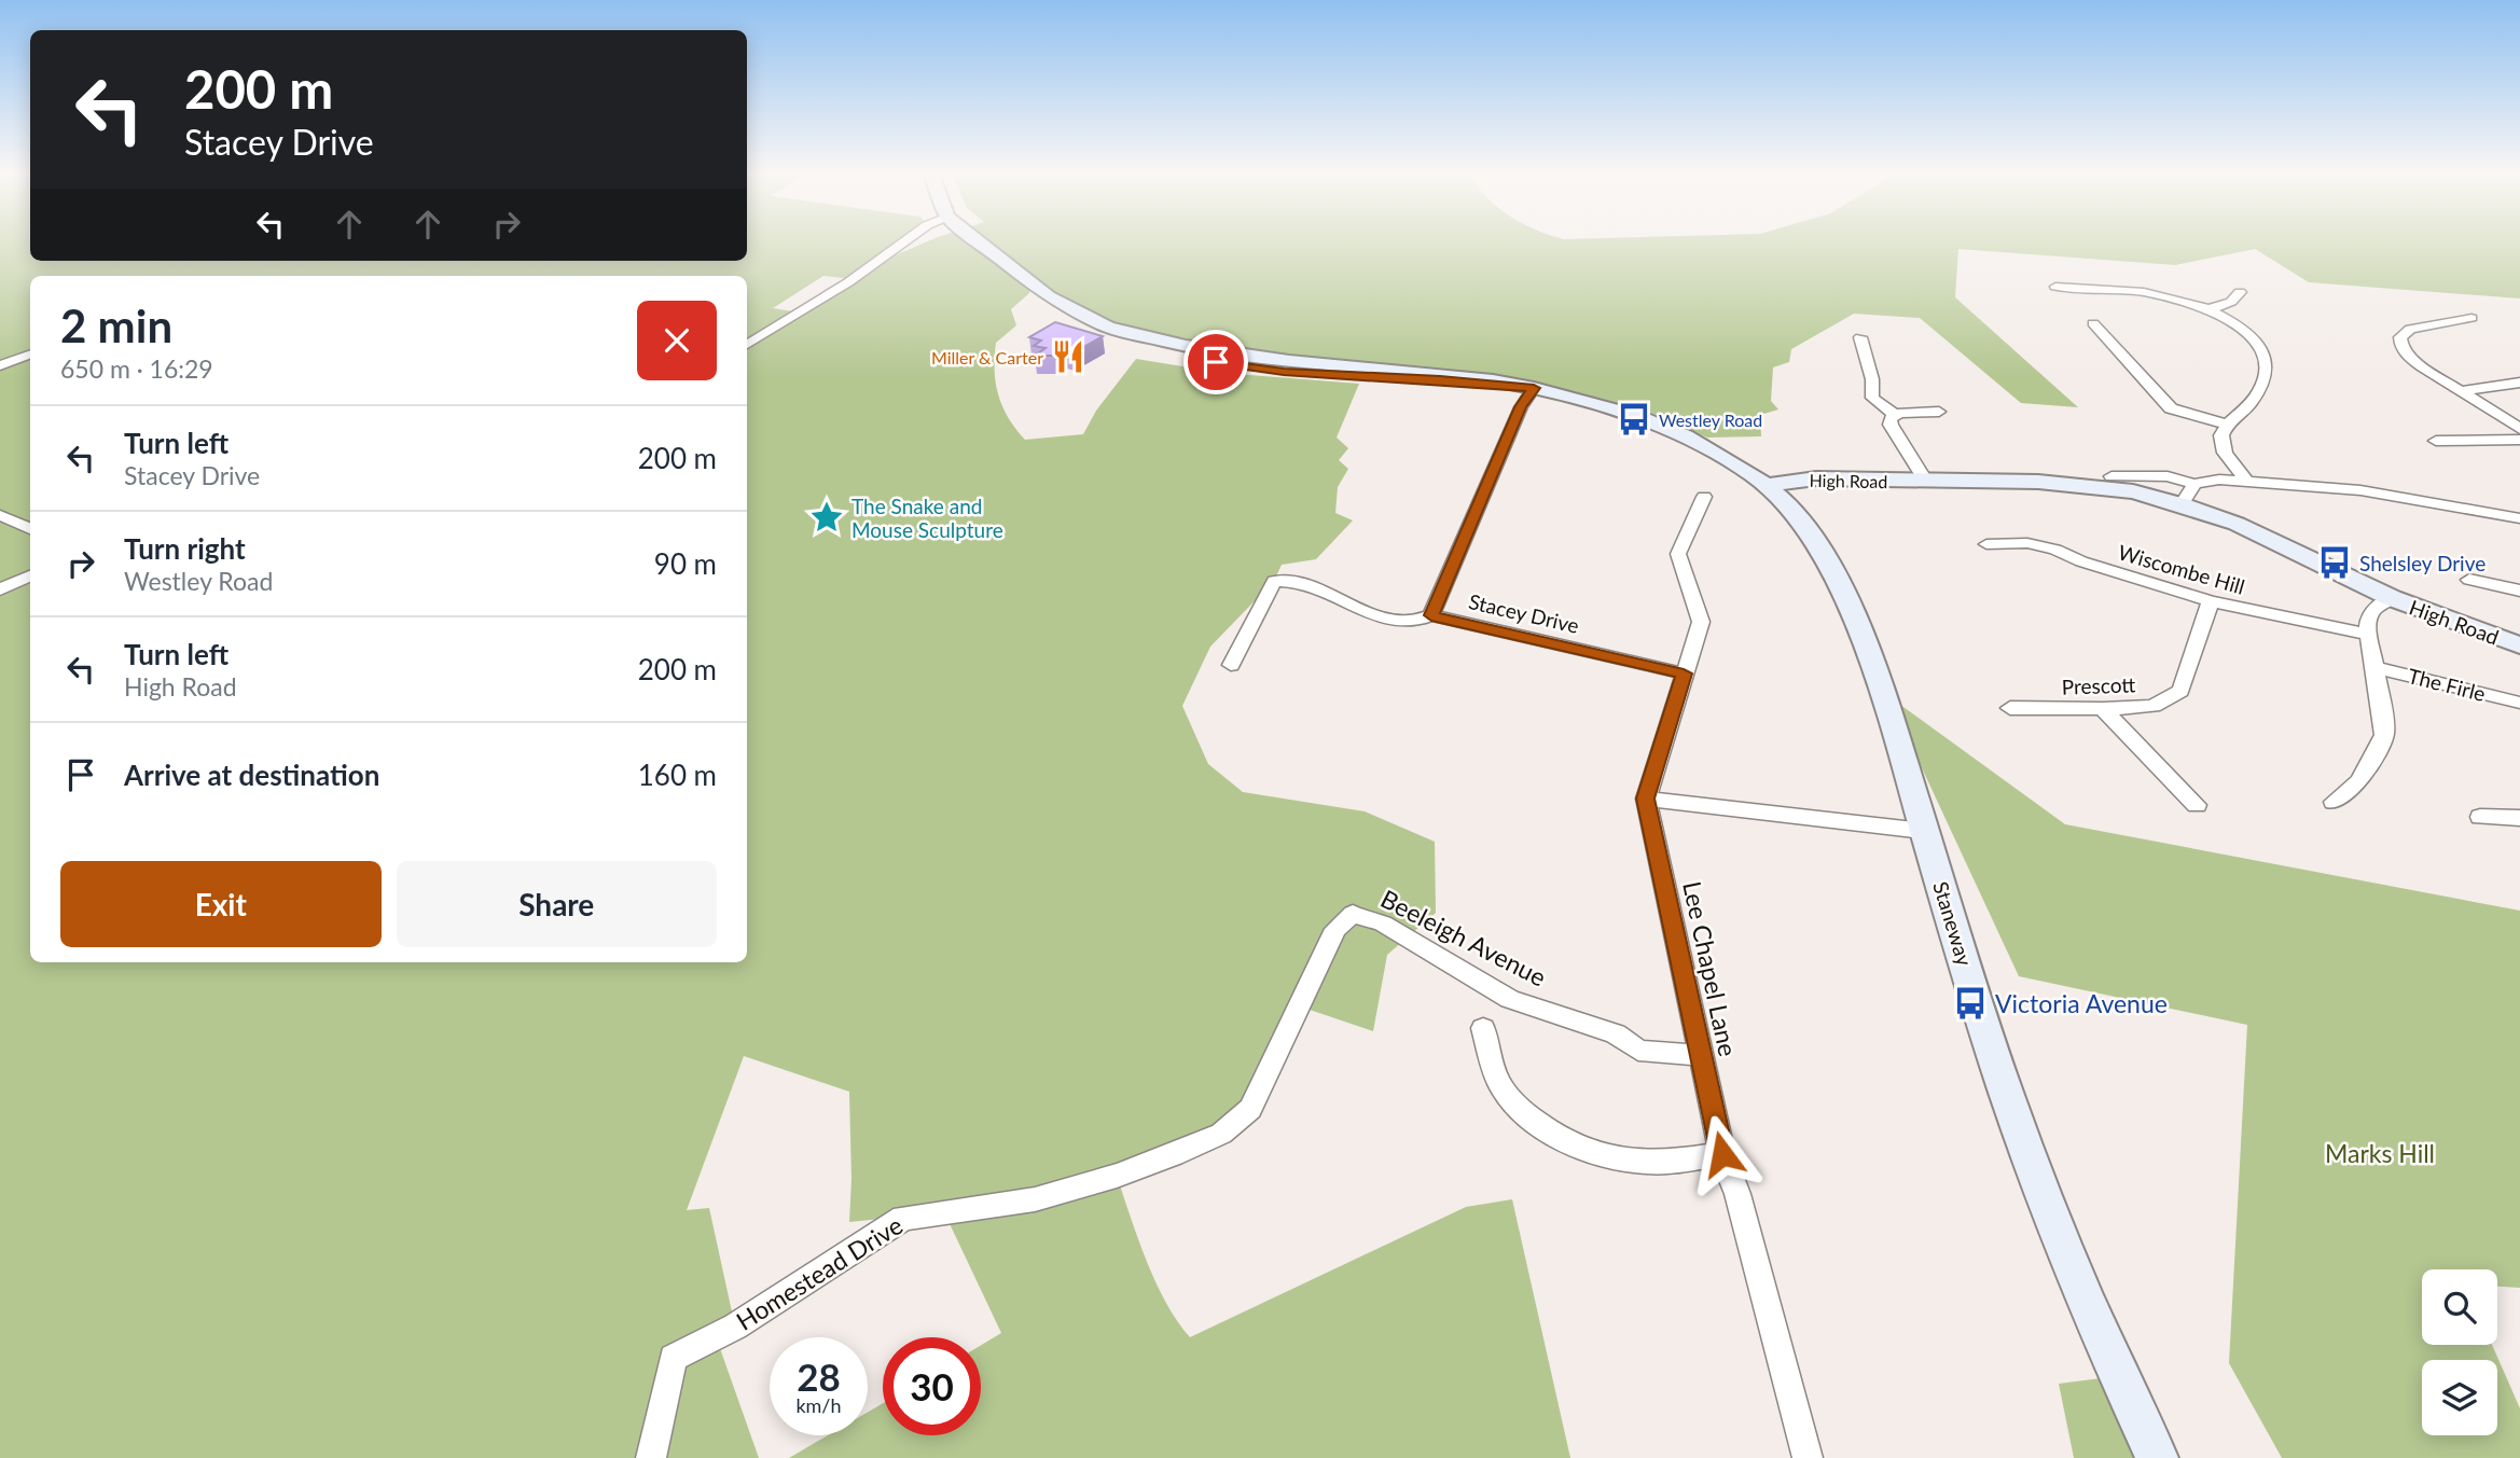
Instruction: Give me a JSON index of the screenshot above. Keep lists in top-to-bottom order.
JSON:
{
  "streets": {
    "main road": ["High Road", "Staneway"],
    "street": [
      "Wiscombe Hill",
      "Stacey Drive",
      "The Firle",
      "Prescott",
      "Beeleigh Avenue",
      "Lee Chapel Lane",
      "Homestead Drive"
    ]
  },
  "crossings": [
    ["High Road", "Staneway"],
    ["Wiscombe Hill", "Prescott"],
    ["Stacey Drive", "Lee Chapel Lane"],
    ["Beeleigh Avenue", "Lee Chapel Lane"],
    ["Beeleigh Avenue", "Homestead Drive"]
  ],
  "parks": ["Marks Hill"],
  "places": {
    "restaurant": ["Miller & Carter"],
    "bus stop": ["Westley Road", "Shelsley Drive", "Victoria Avenue"],
    "place": ["The Snake and Mouse Sculpture"]
  },
  "page": {
    "turn": ["200 m", "Stacey Drive"],
    "heading": ["2 min", "650 m · 16:29"],
    "list": [
      {
        "name": "Turn left",
        "note": "Stacey Drive",
        "value": "200 m"
      },
      {
        "name": "Turn right",
        "note": "Westley Road",
        "value": "90 m"
      },
      {
        "name": "Turn left",
        "note": "High Road",
        "value": "200 m"
      },
      {
        "name": "Arrive at destination",
        "value": "160 m"
      }
    ],
    "buttons": ["Exit", "Share"],
    "speed": "28 km/h",
    "limit": "30"
  }
}
